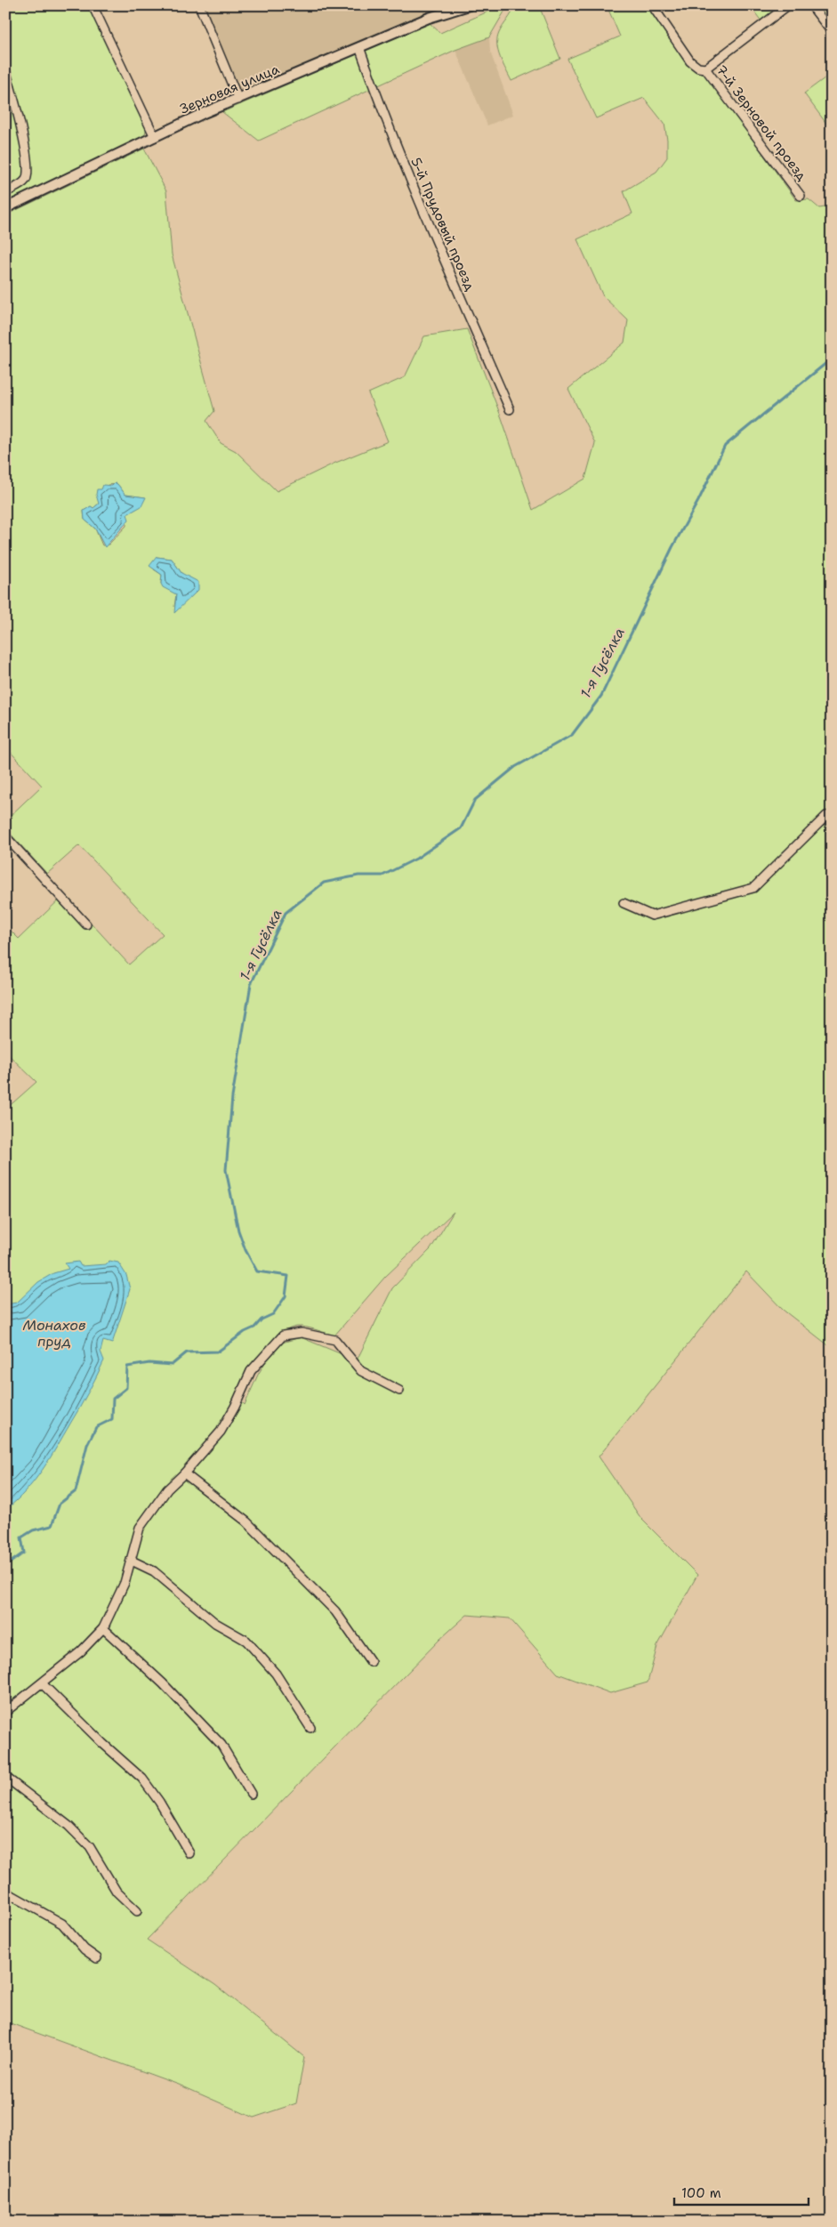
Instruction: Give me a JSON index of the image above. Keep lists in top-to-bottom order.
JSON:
{
  "streets": {
    "street": ["Зерновая улица", "7-й Зерновой проезд", "5-й Прудовый проезд"]
  },
  "crossings": [
    ["Зерновая улица", "5-й Прудовый проезд"]
  ],
  "water": ["1-я Гусёлка", "Монахов пруд"],
  "scale_bar": "100 m"
}
